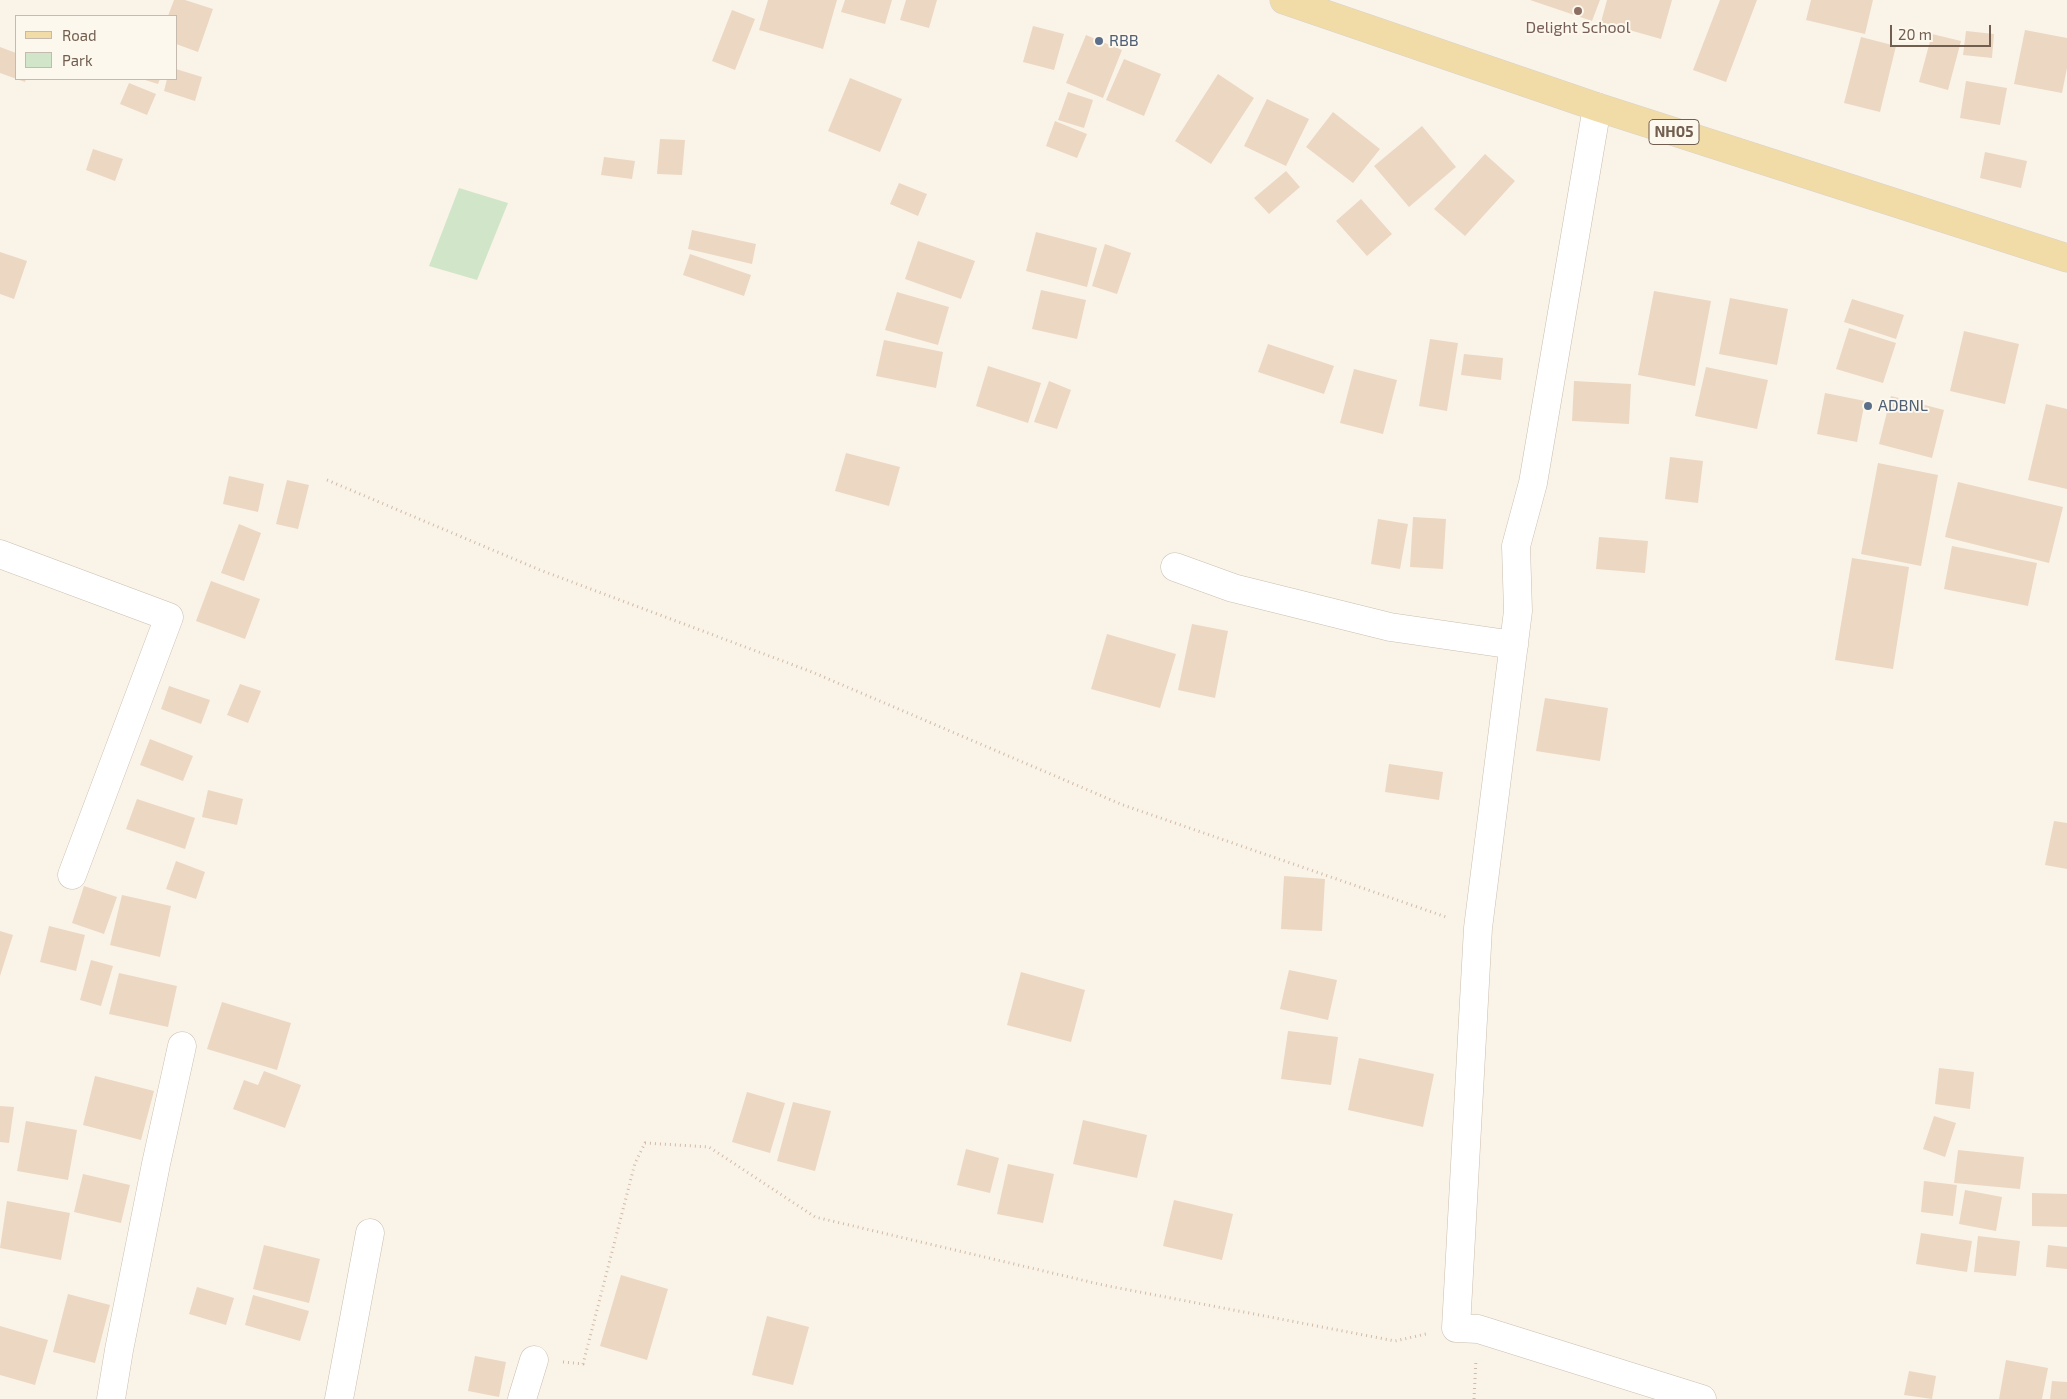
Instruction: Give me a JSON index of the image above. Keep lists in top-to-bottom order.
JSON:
{
  "streets": {
    "main road": ["NH05"]
  },
  "places": ["Delight School", "RBB", "ADBNL"],
  "legend": ["Road", "Park"],
  "scale_bar": "20 m"
}
